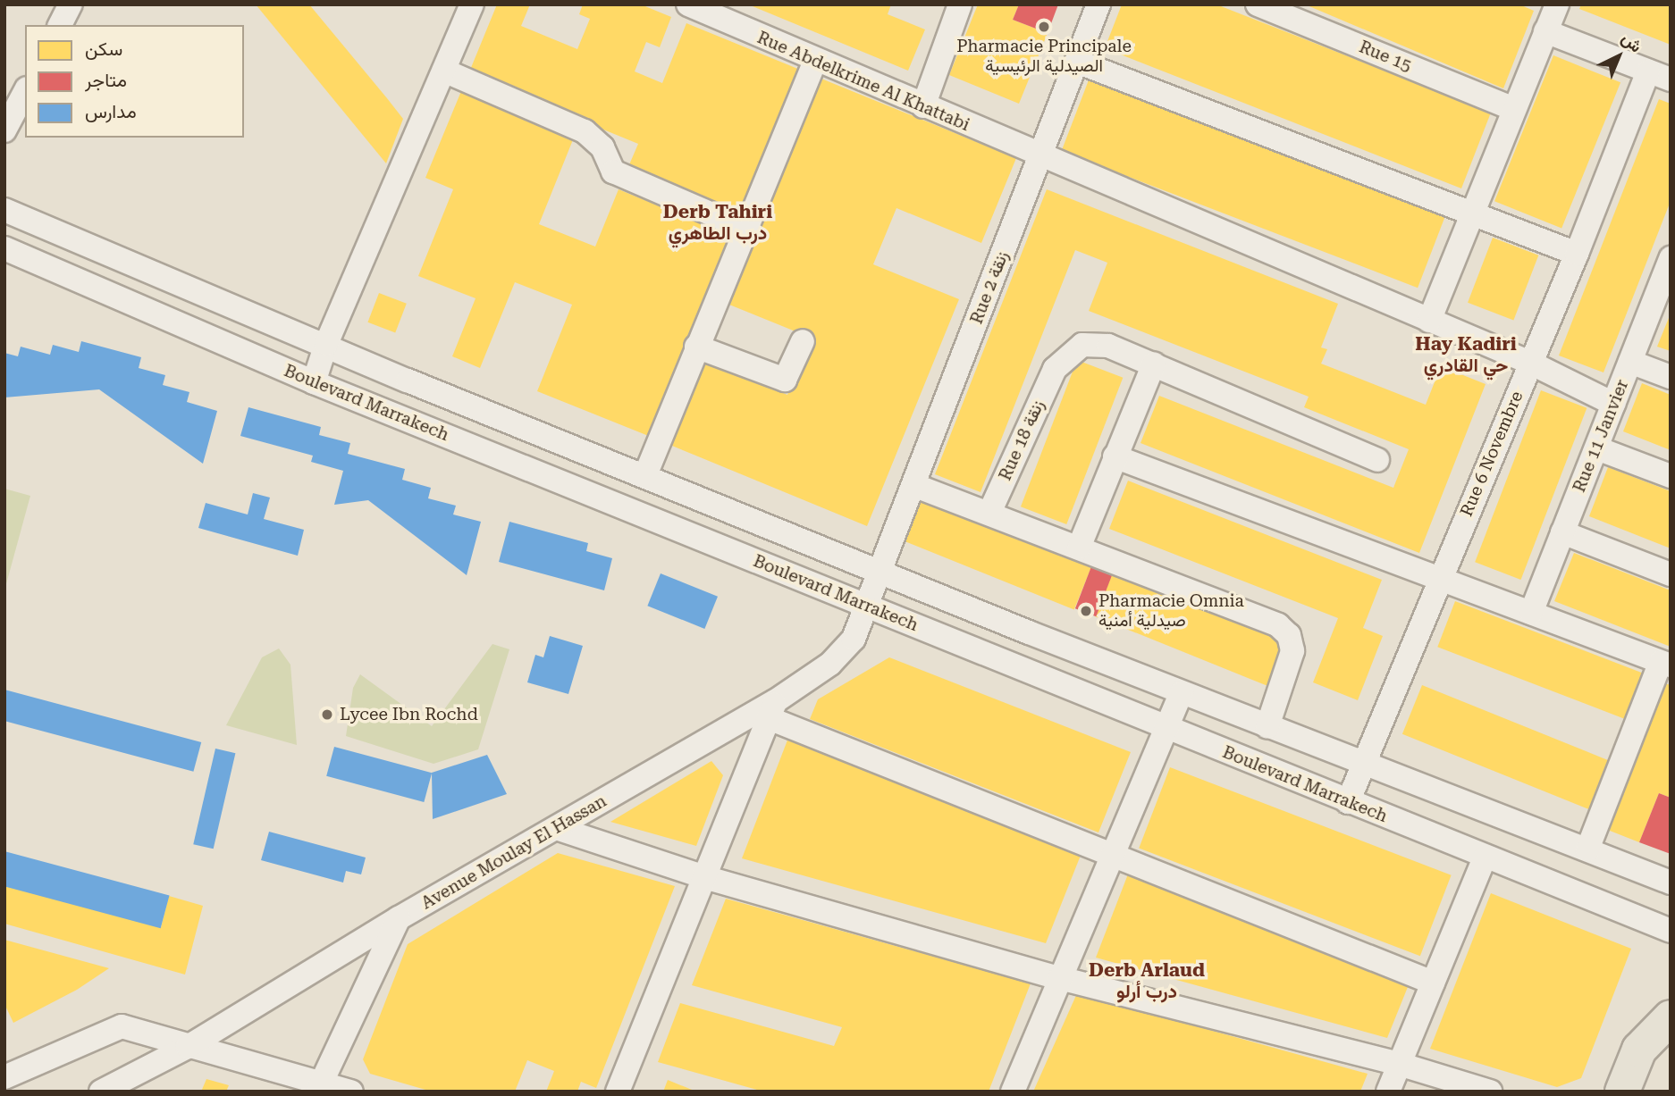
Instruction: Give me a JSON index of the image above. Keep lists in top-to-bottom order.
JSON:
{
  "streets": {
    "street": [
      "Rue 15",
      "Rue Abdelkrime Al Khattabi",
      "Rue 2 زنقة",
      "Boulevard Marrakech",
      "Rue 11 Janvier",
      "Rue 18 زنقة",
      "Rue 6 Novembre",
      "Avenue Moulay El Hassan"
    ]
  },
  "crossings": [
    ["Rue Abdelkrime Al Khattabi", "Rue 2 زنقة"],
    ["Rue Abdelkrime Al Khattabi", "Rue 11 Janvier"],
    ["Rue Abdelkrime Al Khattabi", "Rue 6 Novembre"],
    ["Rue 2 زنقة", "Avenue Moulay El Hassan"],
    ["Boulevard Marrakech", "Rue 6 Novembre"],
    ["Boulevard Marrakech", "Avenue Moulay El Hassan"]
  ],
  "districts": ["Derb Tahiri درب الطاهري", "Hay Kadiri حي القادري", "Derb Arlaud درب أرلو"],
  "places": ["Pharmacie Principale الصيدلية الرئيسية", "Pharmacie Omnia صيدلية أمنية", "Lycee Ibn Rochd"],
  "legend": ["سكن", "متاجر", "مدارس"],
  "north": "top right"
}
